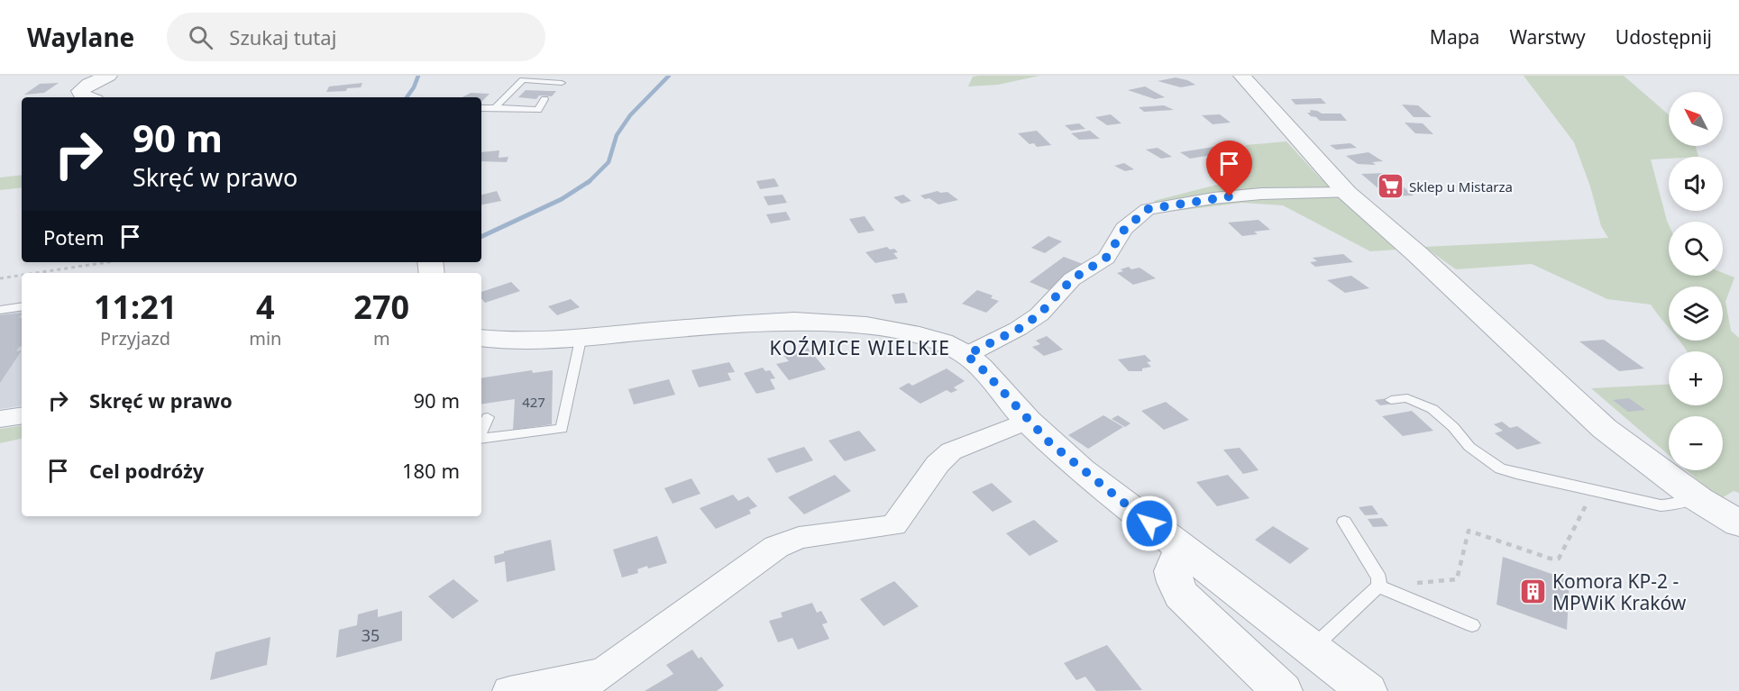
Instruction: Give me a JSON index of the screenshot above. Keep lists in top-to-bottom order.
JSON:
{
  "districts": ["KOŹMICE WIELKIE"],
  "places": {
    "supermarket": ["Sklep u Mistarza"],
    "building": ["Komora KP-2 - MPWiK Kraków"]
  },
  "house_numbers": ["427", "35"],
  "north": "top left",
  "page": {
    "header": "Waylane",
    "search": "Szukaj tutaj",
    "nav": ["Mapa", "Warstwy", "Udostępnij"],
    "map_buttons": ["+", "−"],
    "turn": ["90 m", "Skręć w prawo"],
    "then": "Potem",
    "eta": [
      "11:21",
      "Przyjazd",
      "4",
      "min",
      "270",
      "m"
    ],
    "list": [
      {
        "name": "Skręć w prawo",
        "value": "90 m"
      },
      {
        "name": "Cel podróży",
        "value": "180 m"
      }
    ]
  }
}
